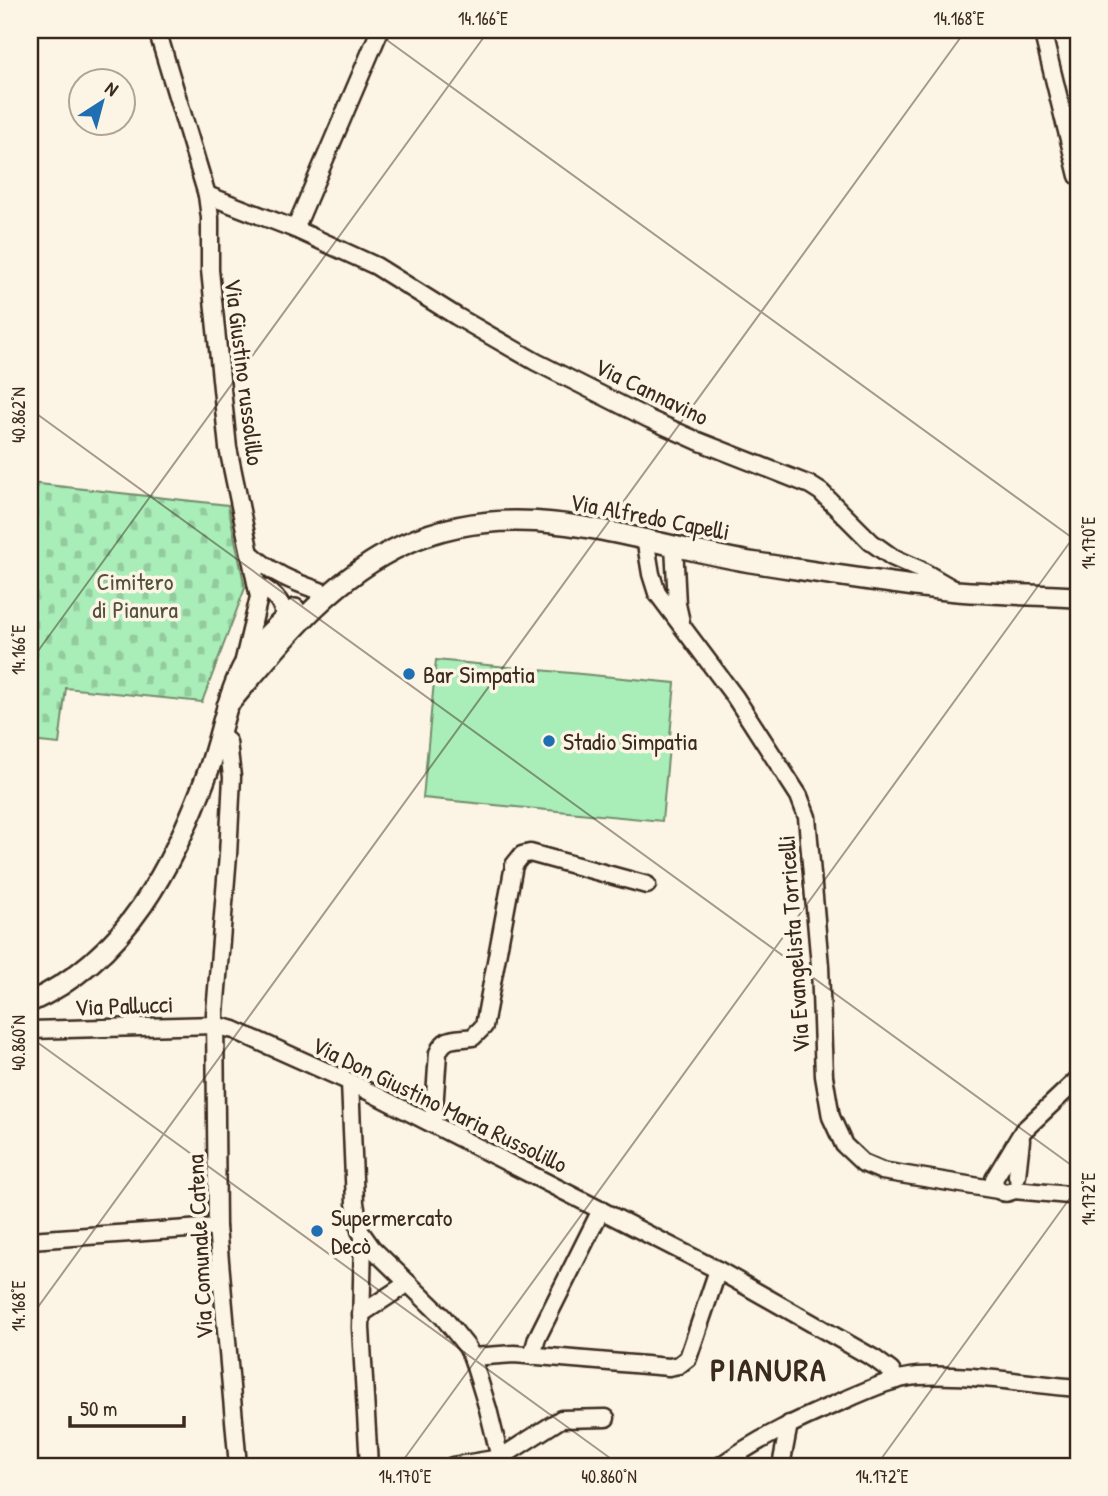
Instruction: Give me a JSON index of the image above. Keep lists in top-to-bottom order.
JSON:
{
  "streets": {
    "street": [
      "Via Giustino russolillo",
      "Via Cannavino",
      "Via Alfredo Capelli",
      "Via Evangelista Torricelli",
      "Via Pallucci",
      "Via Don Giustino Maria Russolillo",
      "Via Comunale Catena"
    ]
  },
  "crossings": [
    ["Via Giustino russolillo", "Via Cannavino"],
    ["Via Cannavino", "Via Alfredo Capelli"],
    ["Via Alfredo Capelli", "Via Evangelista Torricelli"],
    ["Via Pallucci", "Via Don Giustino Maria Russolillo"],
    ["Via Pallucci", "Via Comunale Catena"],
    ["Via Don Giustino Maria Russolillo", "Via Comunale Catena"]
  ],
  "districts": ["PIANURA"],
  "parks": ["Cimitero di Pianura"],
  "places": ["Bar Simpatia", "Stadio Simpatia", "Supermercato Decò"],
  "scale_bar": "50 m",
  "north": "top right",
  "coordinates": [
    "14.166°E",
    "14.168°E",
    "40.862°N",
    "14.170°E",
    "40.860°N",
    "14.172°E"
  ]
}
